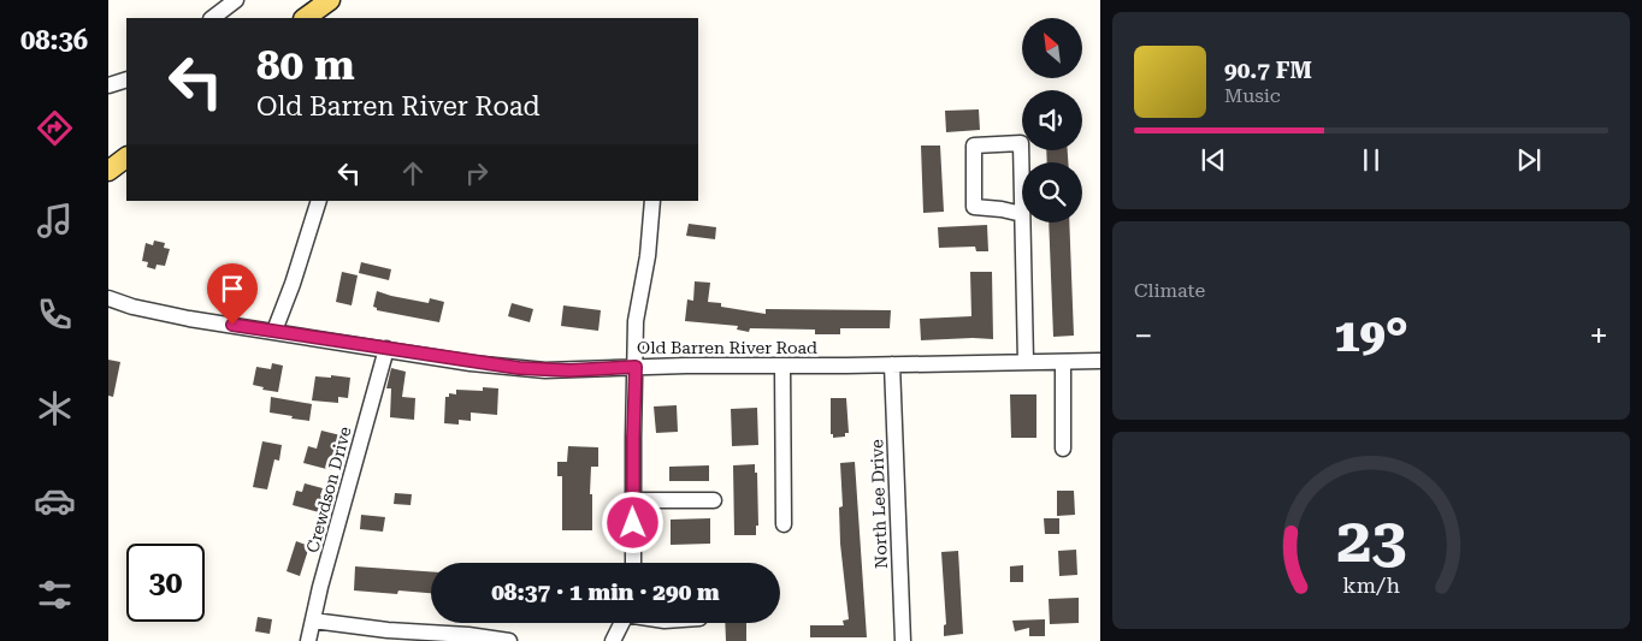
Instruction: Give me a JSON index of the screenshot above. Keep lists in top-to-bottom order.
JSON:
{
  "streets": {
    "street": ["Old Barren River Road", "Crewdson Drive", "North Lee Drive"]
  },
  "crossings": [
    ["Old Barren River Road", "Crewdson Drive"],
    ["Old Barren River Road", "North Lee Drive"]
  ],
  "north": "top left",
  "page": {
    "tabs": "08:36",
    "turn": ["80 m", "Old Barren River Road"],
    "song": ["90.7 FM", "Music"],
    "tile": "Climate",
    "heat": ["−", "19°", "+"],
    "limit": "30",
    "trip": "08:37 · 1 min · 290 m",
    "gauge": ["23", "km/h"]
  }
}
